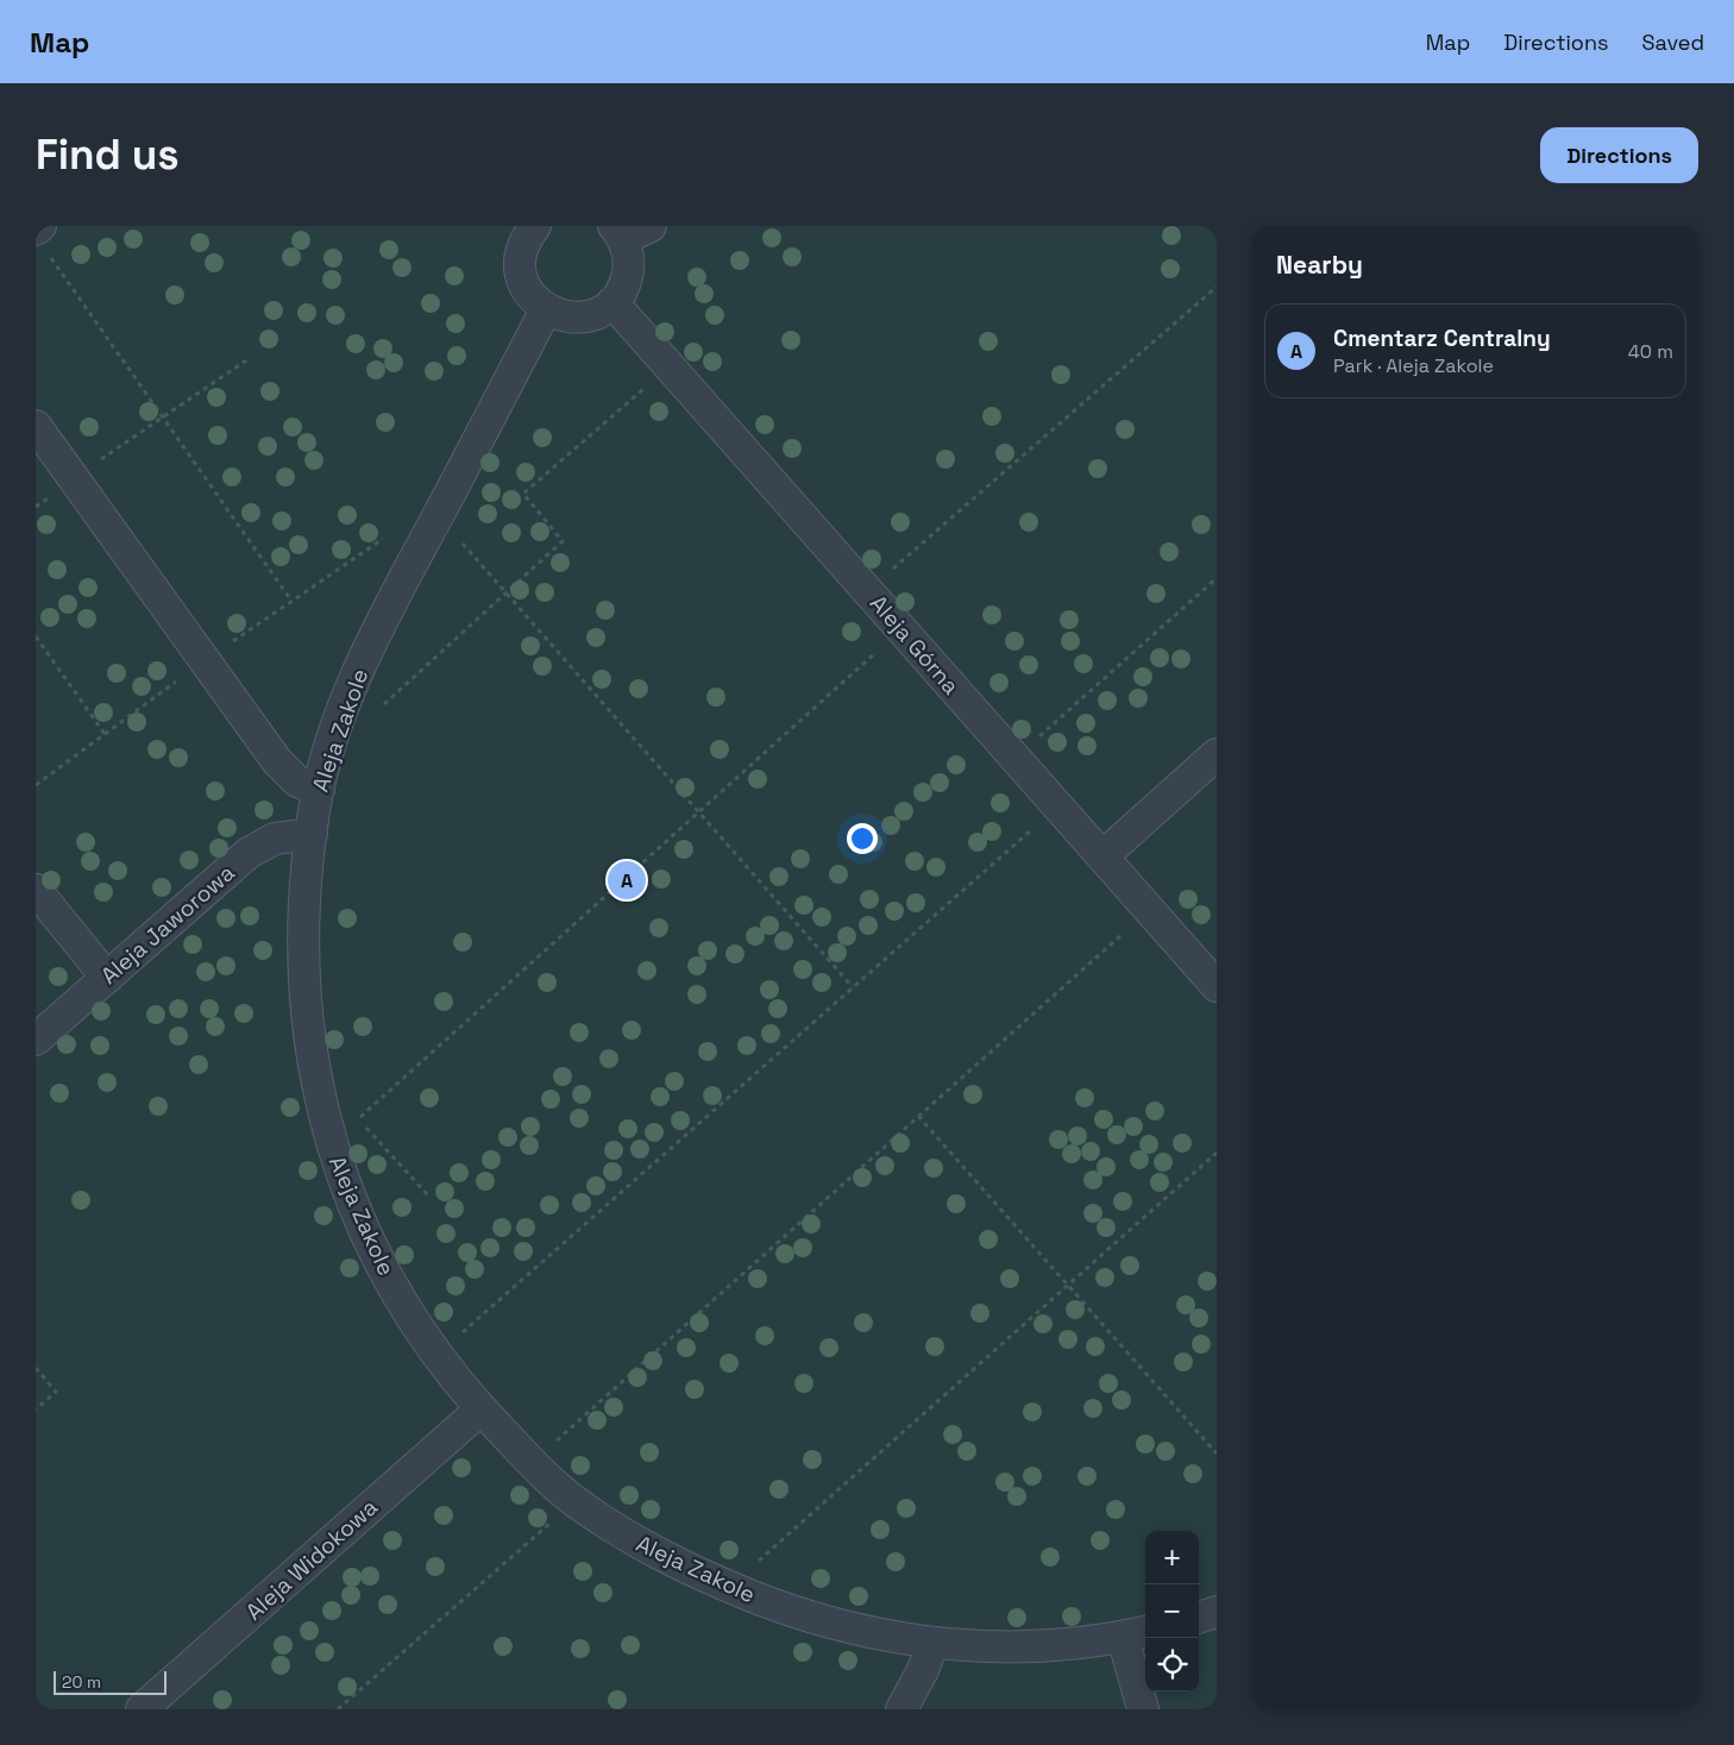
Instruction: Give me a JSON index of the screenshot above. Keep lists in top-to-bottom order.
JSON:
{
  "streets": {
    "street": [
      "Aleja Górna",
      "Aleja Zakole",
      "Aleja Jaworowa",
      "Aleja Widokowa"
    ]
  },
  "crossings": [
    ["Aleja Zakole", "Aleja Jaworowa"],
    ["Aleja Zakole", "Aleja Widokowa"]
  ],
  "scale_bar": "20 m",
  "page": {
    "header": "Map",
    "nav": ["Map", "Directions", "Saved"],
    "buttons": "Directions",
    "title": "Find us",
    "heading": "Nearby",
    "list": [
      {
        "mark": "A",
        "name": "Cmentarz Centralny",
        "note": "Park · Aleja Zakole",
        "value": "40 m"
      }
    ],
    "pins": "A",
    "map_buttons": ["+", "−"],
    "scale": "20 m"
  }
}
